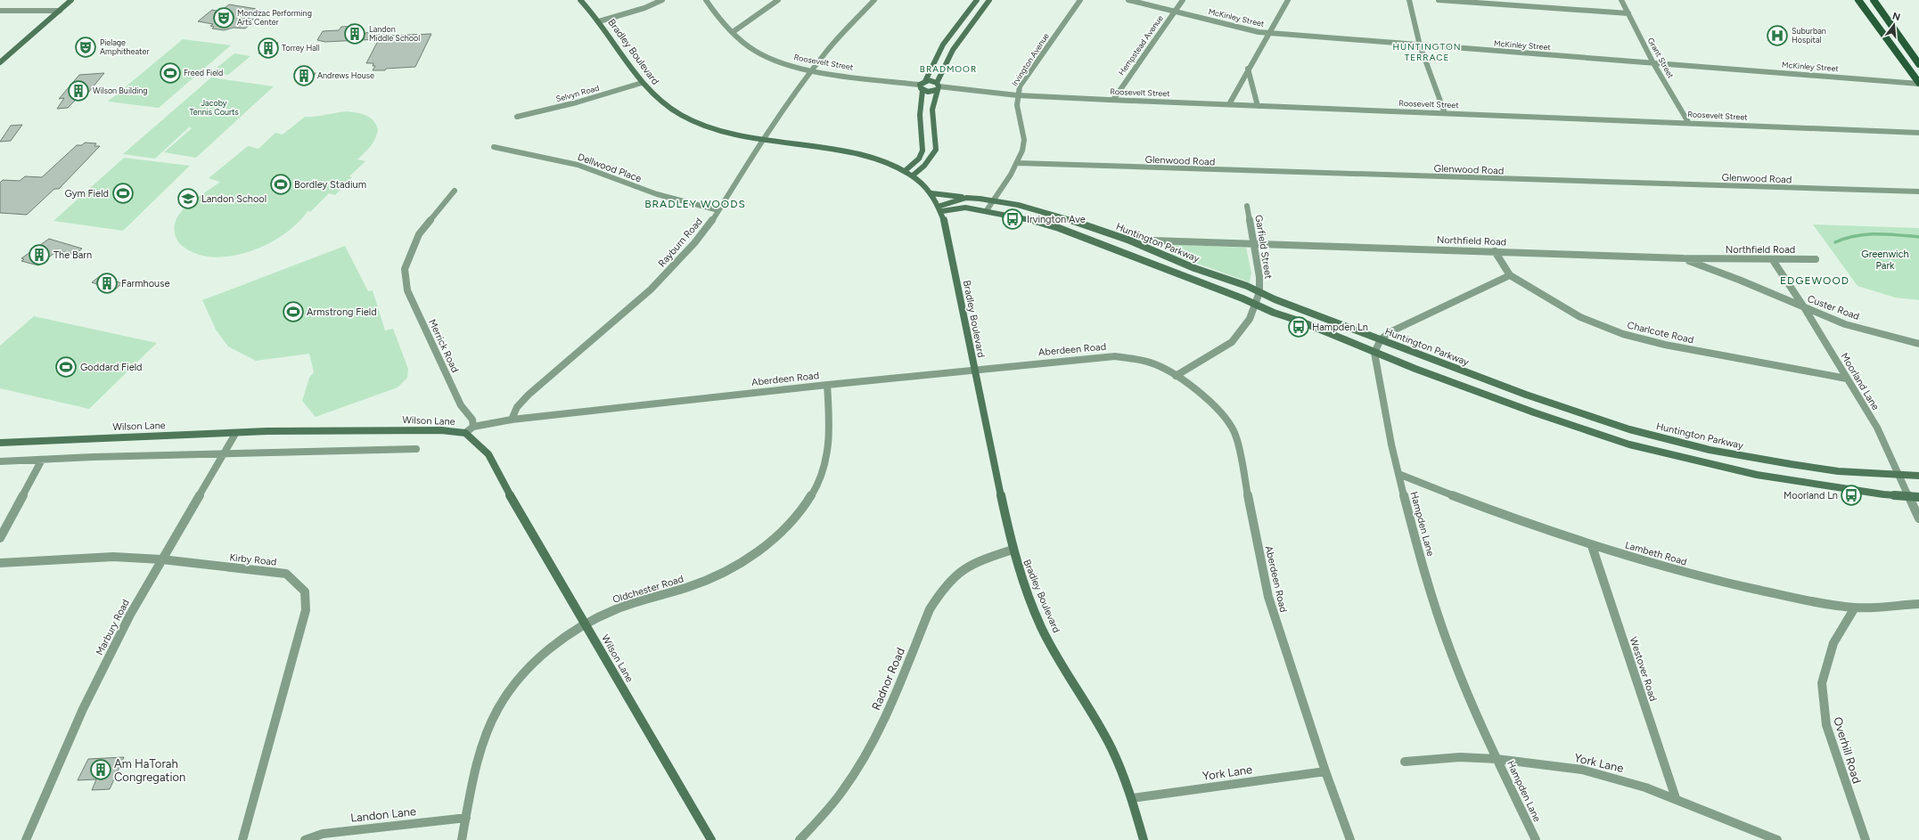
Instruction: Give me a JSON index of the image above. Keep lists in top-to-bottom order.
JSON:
{
  "streets": {
    "street": [
      "McKinley Street",
      "Hempstead Avenue",
      "Bradley Boulevard",
      "Grant Street",
      "Irvington Avenue",
      "Roosevelt Street",
      "Selvyn Road",
      "Glenwood Road",
      "Dellwood Place",
      "Northfield Road",
      "Rayburn Road",
      "Huntington Parkway",
      "Garfield Street",
      "Custer Road",
      "Charlcote Road",
      "Merrick Road",
      "Aberdeen Road",
      "Moorland Lane",
      "Wilson Lane",
      "Hampden Lane",
      "Lambeth Road",
      "Kirby Road",
      "Oldchester Road",
      "Marbury Road",
      "Westover Road",
      "Radnor Road",
      "Overhill Road",
      "York Lane",
      "Landon Lane"
    ]
  },
  "crossings": [
    ["McKinley Street", "Hempstead Avenue"],
    ["McKinley Street", "Grant Street"],
    ["Hempstead Avenue", "Roosevelt Street"],
    ["Bradley Boulevard", "Selvyn Road"],
    ["Bradley Boulevard", "Rayburn Road"],
    ["Bradley Boulevard", "Huntington Parkway"],
    ["Bradley Boulevard", "Aberdeen Road"],
    ["Bradley Boulevard", "Radnor Road"],
    ["Bradley Boulevard", "York Lane"],
    ["Grant Street", "Roosevelt Street"],
    ["Irvington Avenue", "Roosevelt Street"],
    ["Irvington Avenue", "Glenwood Road"],
    ["Irvington Avenue", "Huntington Parkway"],
    ["Roosevelt Street", "Rayburn Road"],
    ["Dellwood Place", "Rayburn Road"],
    ["Northfield Road", "Huntington Parkway"],
    ["Northfield Road", "Garfield Street"],
    ["Northfield Road", "Custer Road"],
    ["Northfield Road", "Charlcote Road"],
    ["Northfield Road", "Moorland Lane"],
    ["Rayburn Road", "Aberdeen Road"],
    ["Huntington Parkway", "Garfield Street"],
    ["Huntington Parkway", "Moorland Lane"],
    ["Garfield Street", "Aberdeen Road"],
    ["Custer Road", "Moorland Lane"],
    ["Charlcote Road", "Moorland Lane"],
    ["Merrick Road", "Aberdeen Road"],
    ["Aberdeen Road", "Wilson Lane"],
    ["Aberdeen Road", "Oldchester Road"],
    ["Aberdeen Road", "York Lane"],
    ["Wilson Lane", "Oldchester Road"],
    ["Wilson Lane", "Marbury Road"],
    ["Hampden Lane", "Lambeth Road"],
    ["Hampden Lane", "York Lane"],
    ["Lambeth Road", "Westover Road"],
    ["Lambeth Road", "Overhill Road"],
    ["Kirby Road", "Marbury Road"],
    ["Oldchester Road", "Landon Lane"],
    ["Westover Road", "York Lane"]
  ],
  "districts": [
    "HUNTINGTON TERRACE",
    "BRADMOOR",
    "BRADLEY WOODS",
    "EDGEWOOD"
  ],
  "parks": ["Jacoby Tennis Courts", "Greenwich Park"],
  "places": {
    "theatre": ["Mondzac Performing Arts Center", "Pielage Amphitheater"],
    "building": [
      "Landon Middle School",
      "Torrey Hall",
      "Andrews House",
      "Wilson Building",
      "The Barn",
      "Farmhouse",
      "Am HaTorah Congregation"
    ],
    "hospital": ["Suburban Hospital"],
    "sports": [
      "Freed Field",
      "Bordley Stadium",
      "Gym Field",
      "Armstrong Field",
      "Goddard Field"
    ],
    "school or university": ["Landon School"],
    "bus stop": ["Irvington Ave", "Hampden Ln", "Moorland Ln"]
  },
  "north": "top"
}
